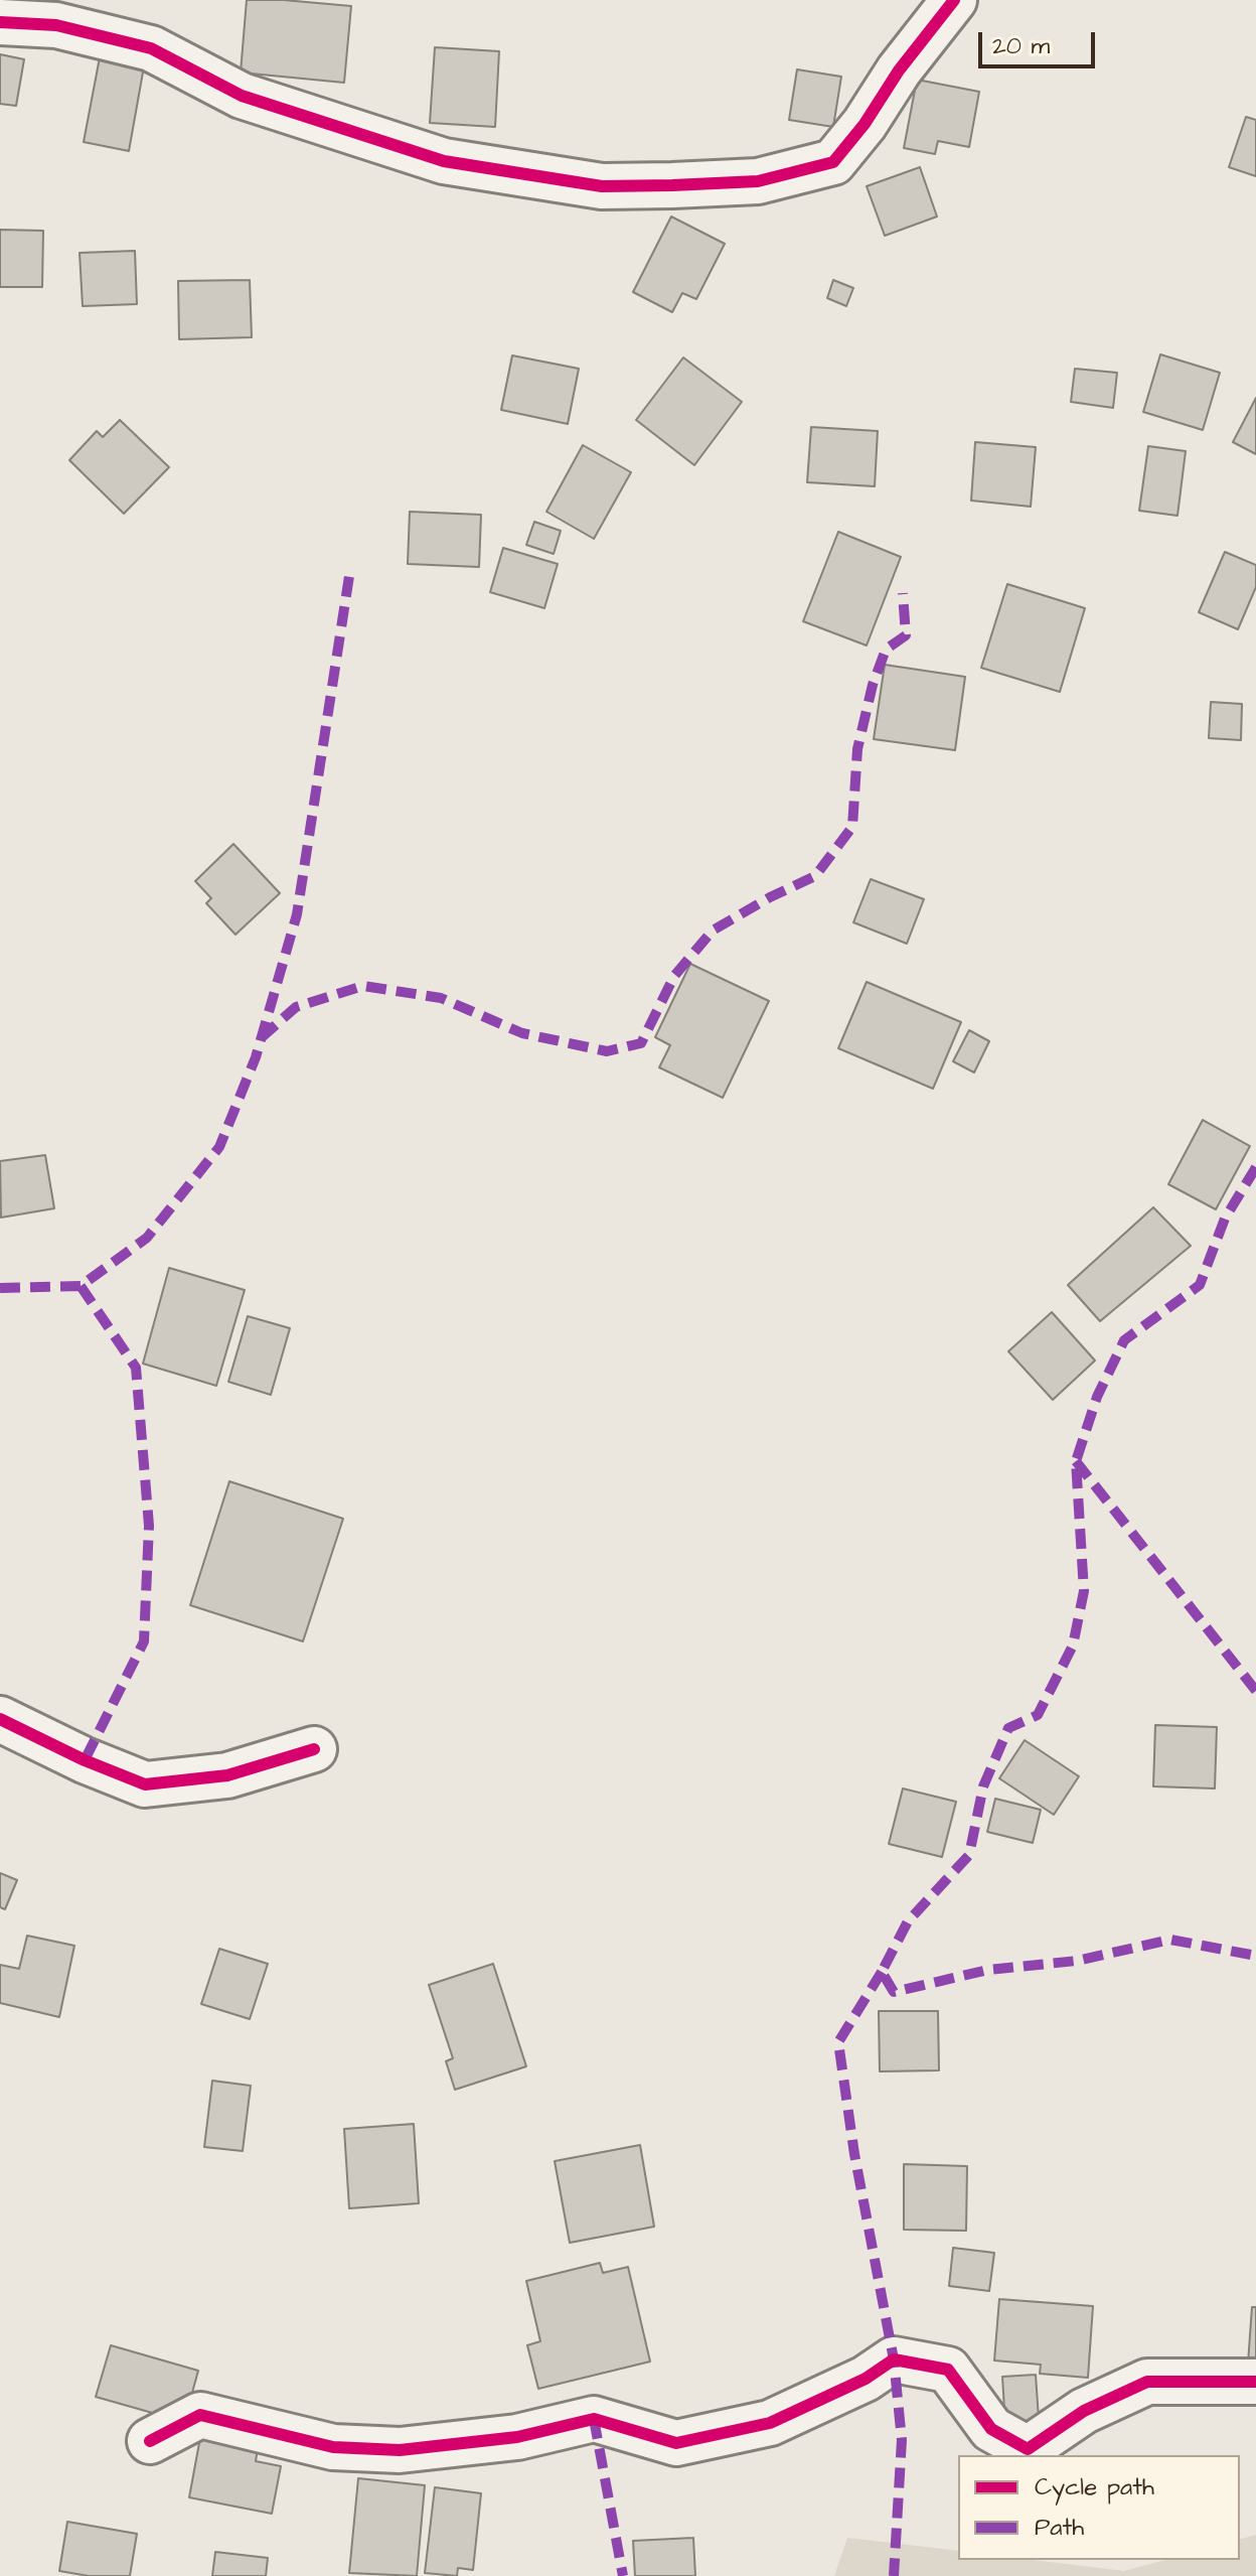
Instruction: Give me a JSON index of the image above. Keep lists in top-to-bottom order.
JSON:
{
  "legend": ["Cycle path", "Path"],
  "scale_bar": "20 m"
}
